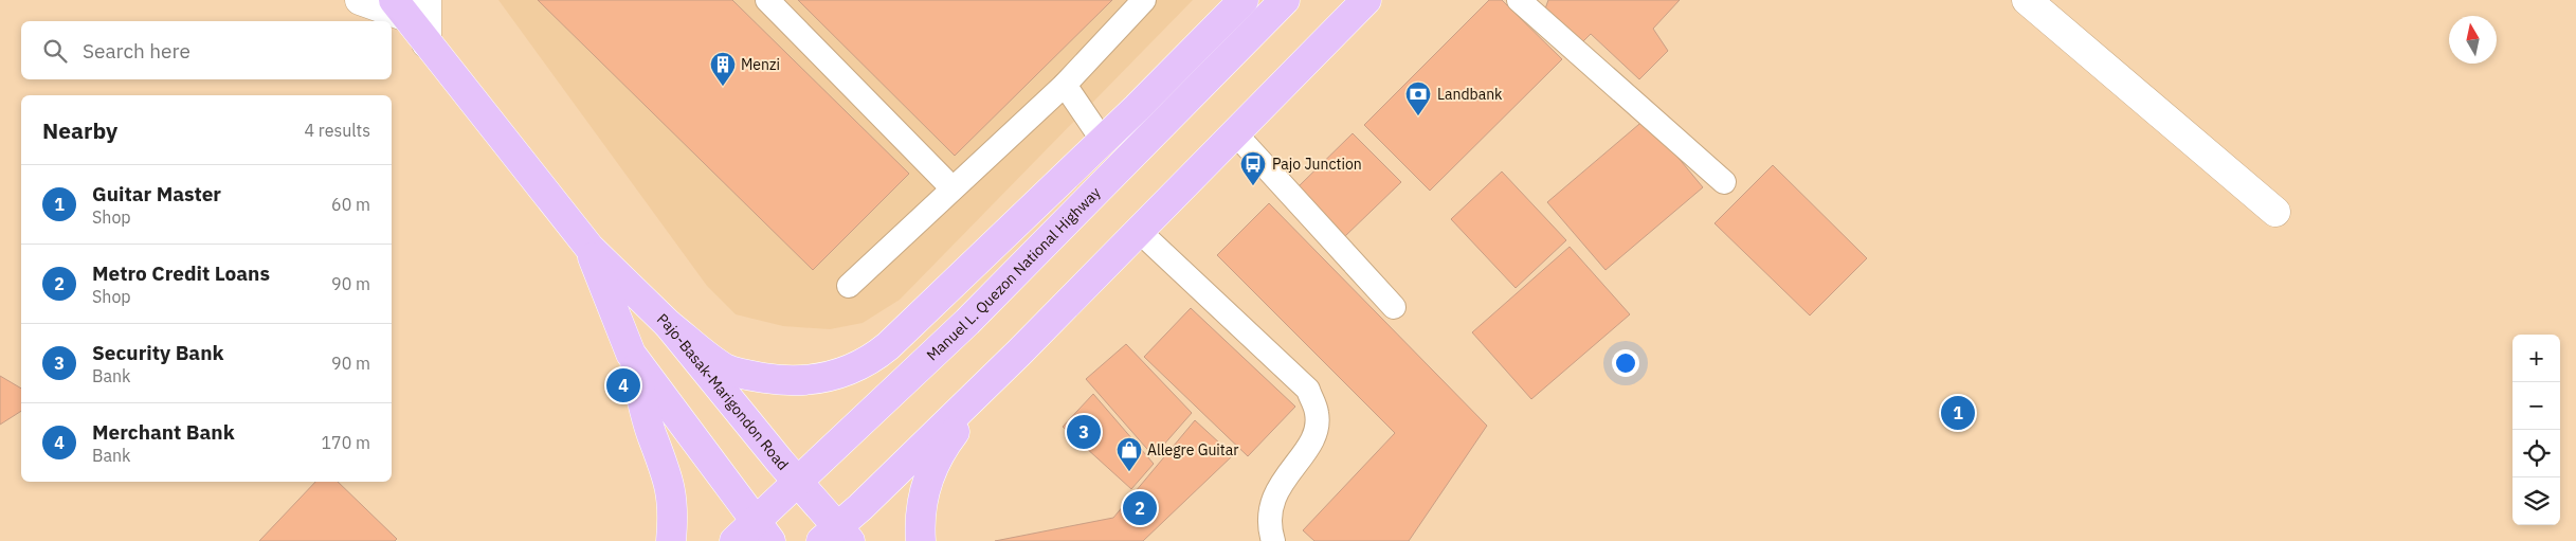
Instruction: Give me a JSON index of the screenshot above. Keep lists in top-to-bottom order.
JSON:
{
  "streets": {
    "main road": ["Manuel L. Quezon National Highway", "Pajo-Basak-Marigondon Road"]
  },
  "crossings": [
    ["Manuel L. Quezon National Highway", "Pajo-Basak-Marigondon Road"]
  ],
  "places": {
    "building": ["Menzi"],
    "bank": ["Landbank"],
    "bus stop": ["Pajo Junction"],
    "shop": ["Allegre Guitar"]
  },
  "north": "top",
  "page": {
    "search": "Search here",
    "heading": ["Nearby", "4 results"],
    "list": [
      {
        "mark": "1",
        "name": "Guitar Master",
        "note": "Shop",
        "value": "60 m"
      },
      {
        "mark": "2",
        "name": "Metro Credit Loans",
        "note": "Shop",
        "value": "90 m"
      },
      {
        "mark": "3",
        "name": "Security Bank",
        "note": "Bank",
        "value": "90 m"
      },
      {
        "mark": "4",
        "name": "Merchant Bank",
        "note": "Bank",
        "value": "170 m"
      }
    ],
    "map_buttons": ["+", "−"],
    "pins": [
      "4",
      "1",
      "3",
      "2"
    ]
  }
}
